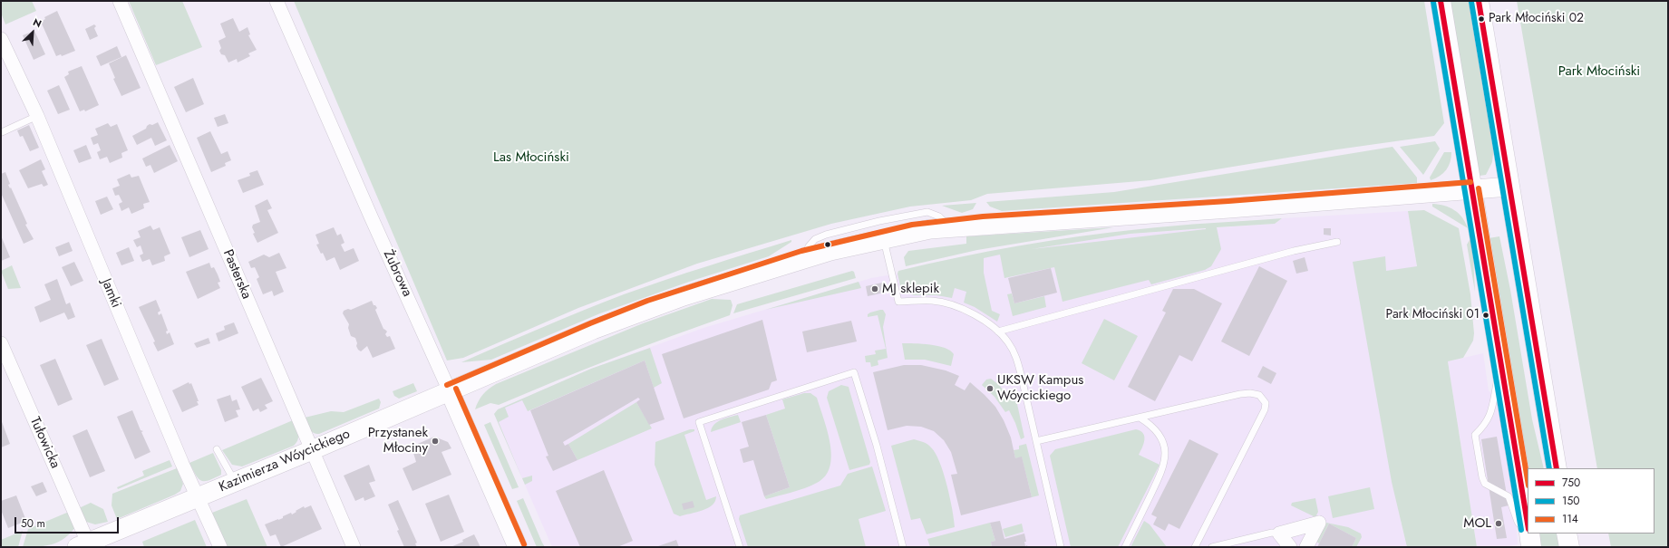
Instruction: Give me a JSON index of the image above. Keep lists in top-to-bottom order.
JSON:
{
  "streets": {
    "street": [
      "Żubrowa",
      "Pasterska",
      "Jamki",
      "Tułowicka",
      "Kazimierza Wóycickiego"
    ]
  },
  "crossings": [
    ["Żubrowa", "Kazimierza Wóycickiego"],
    ["Pasterska", "Kazimierza Wóycickiego"],
    ["Jamki", "Kazimierza Wóycickiego"],
    ["Tułowicka", "Kazimierza Wóycickiego"]
  ],
  "parks": ["Park Młociński", "Las Młociński"],
  "places": [
    "Park Młociński 02",
    "MJ sklepik",
    "Park Młociński 01",
    "UKSW Kampus Wóycickiego",
    "Przystanek Młociny",
    "MOL"
  ],
  "lines": ["transit line 750", "transit line 150", "transit line 114"],
  "legend": ["750", "150", "114"],
  "scale_bar": "50 m",
  "north": "top right"
}
